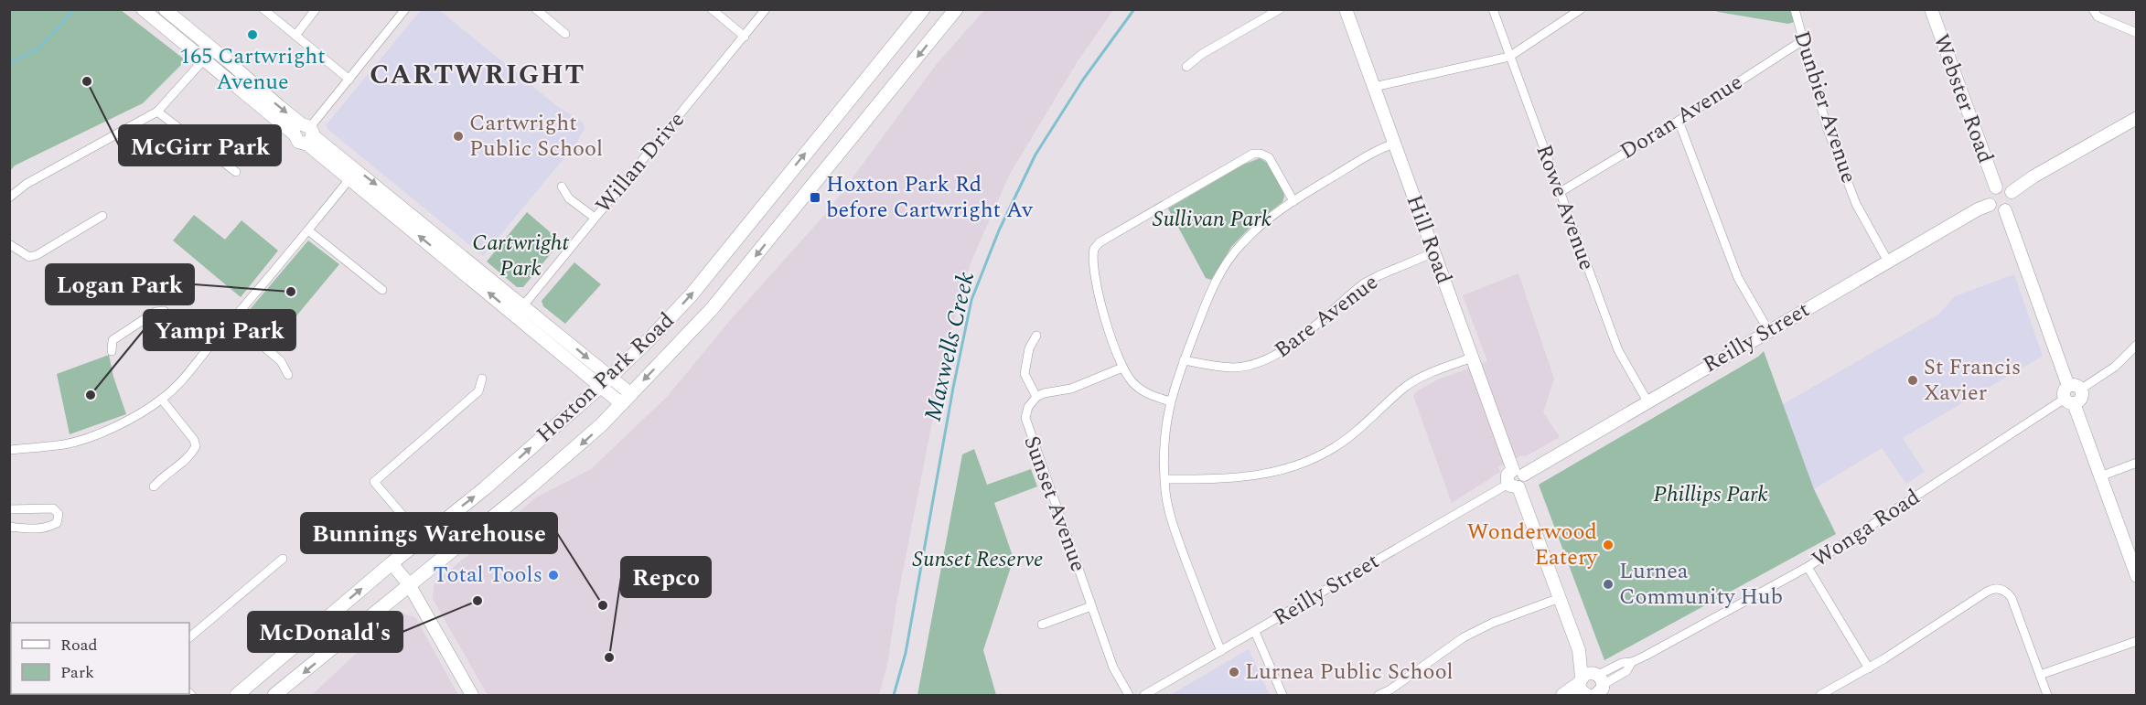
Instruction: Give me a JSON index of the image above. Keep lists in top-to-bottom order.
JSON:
{
  "streets": {
    "main road": ["Hoxton Park Road"],
    "street": [
      "Webster Road",
      "Dunbier Avenue",
      "Doran Avenue",
      "Willan Drive",
      "Rowe Avenue",
      "Hill Road",
      "Bare Avenue",
      "Reilly Street",
      "Sunset Avenue",
      "Wonga Road"
    ]
  },
  "crossings": [
    ["Webster Road", "Reilly Street"],
    ["Dunbier Avenue", "Doran Avenue"],
    ["Dunbier Avenue", "Reilly Street"],
    ["Doran Avenue", "Rowe Avenue"],
    ["Rowe Avenue", "Reilly Street"],
    ["Hill Road", "Bare Avenue"],
    ["Hill Road", "Reilly Street"]
  ],
  "districts": ["CARTWRIGHT"],
  "water": ["Maxwells Creek"],
  "parks": [
    "Sullivan Park",
    "Cartwright Park",
    "Phillips Park",
    "Sunset Reserve"
  ],
  "places": {
    "other": [
      "165 Cartwright Avenue",
      "McGirr Park",
      "Cartwright Public School",
      "Logan Park",
      "St Francis Xavier",
      "Yampi Park",
      "Wonderwood Eatery",
      "Total Tools",
      "Lurnea Community Hub",
      "McDonald's",
      "Bunnings Warehouse",
      "Repco",
      "Lurnea Public School"
    ],
    "transit": ["Hoxton Park Rd before Cartwright Av"]
  },
  "legend": ["Road", "Park"]
}
